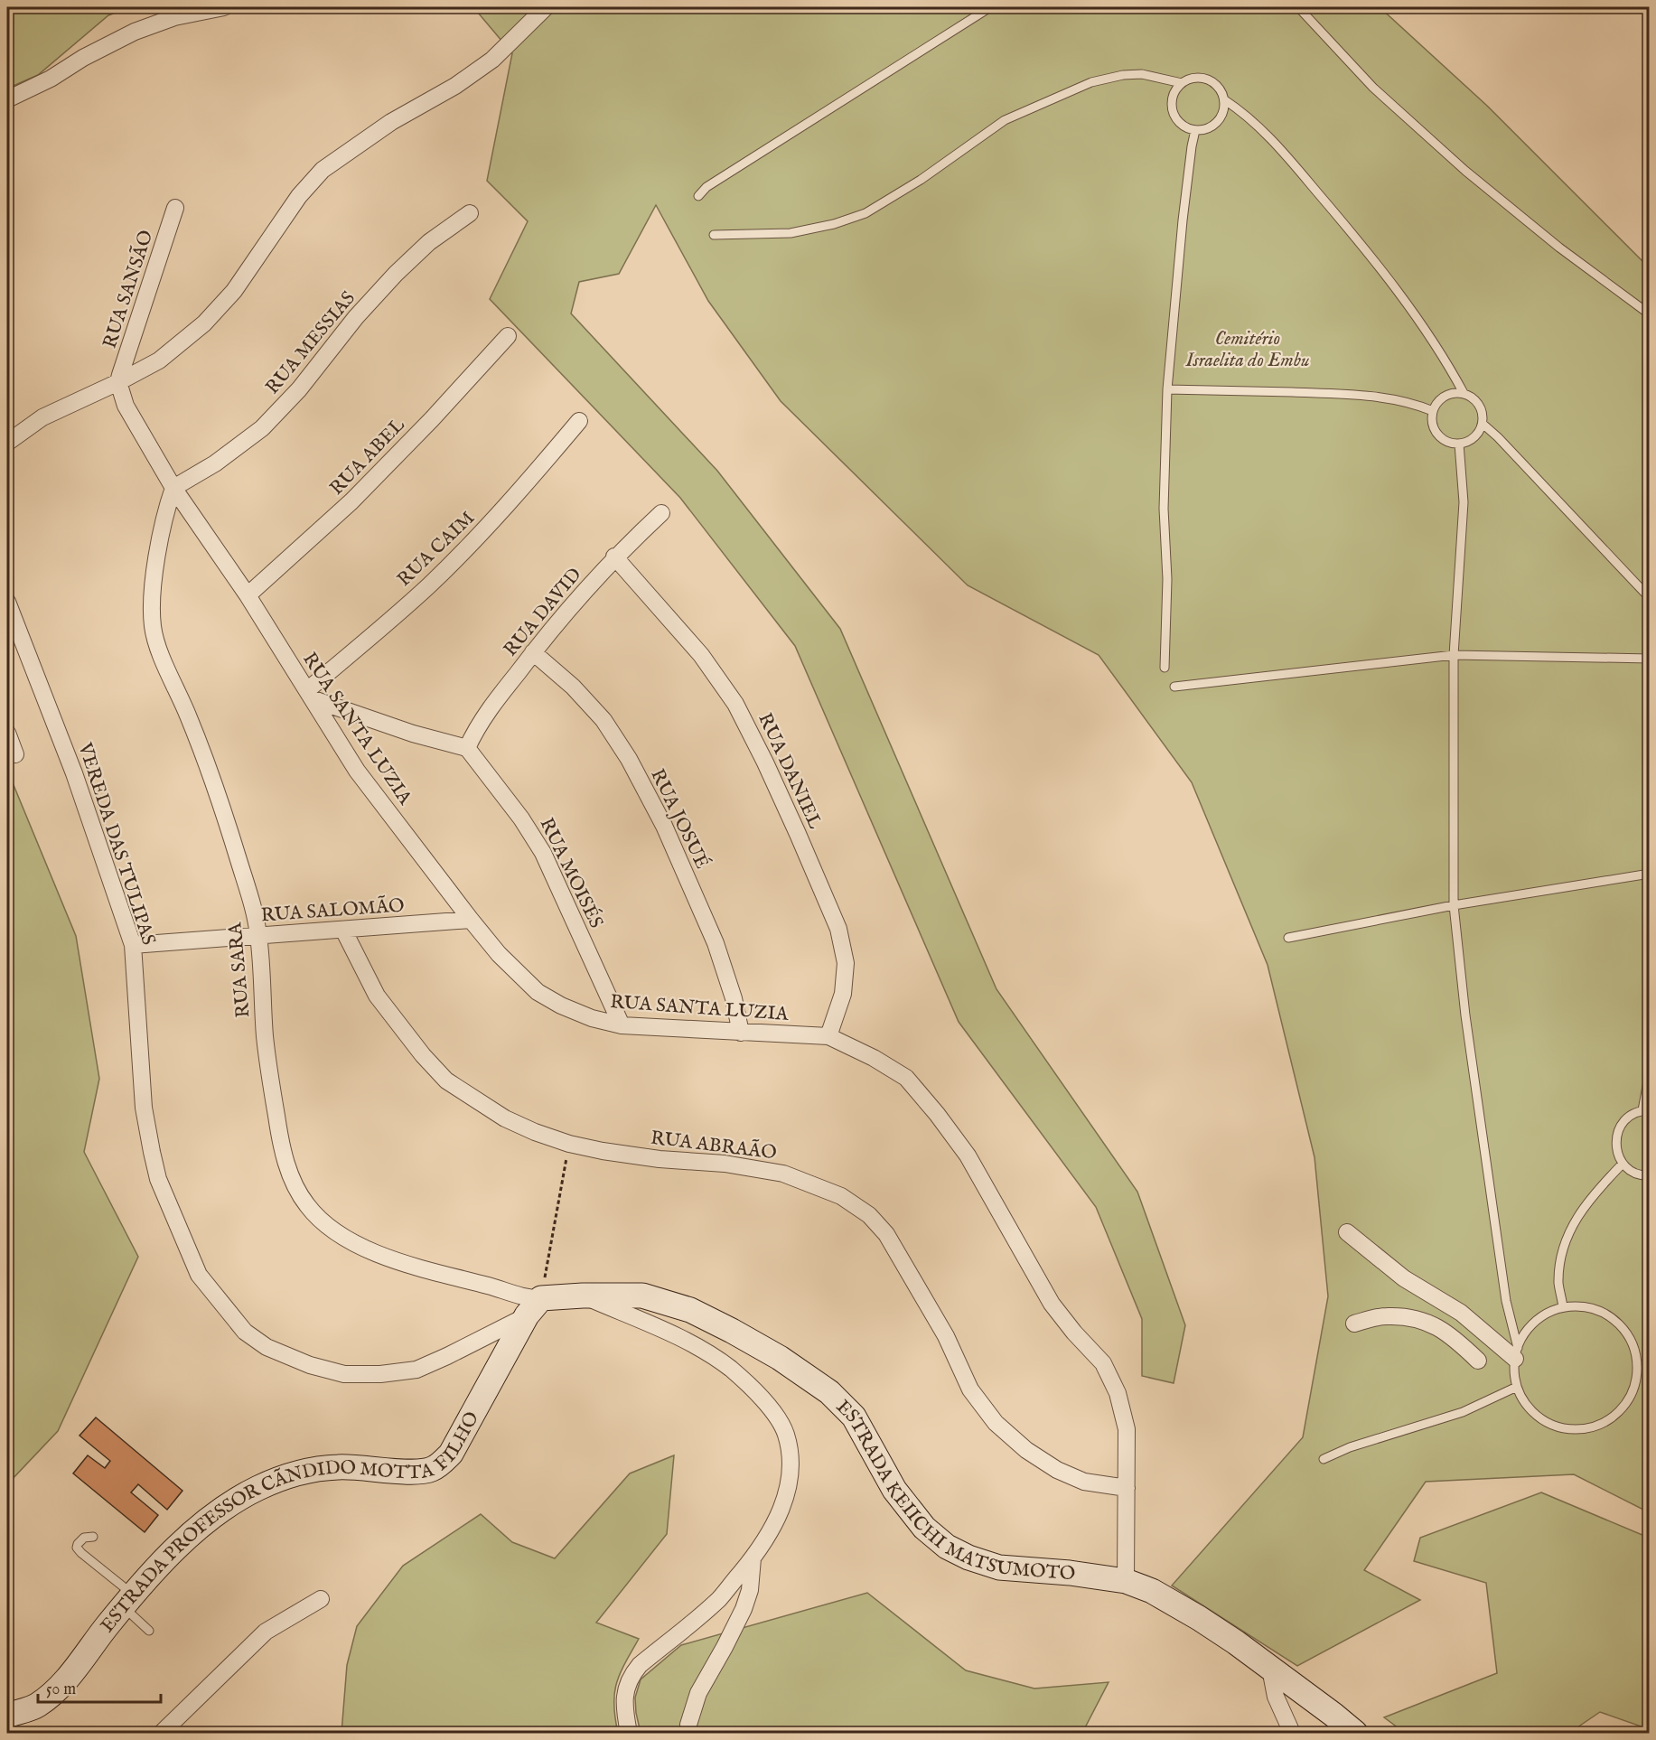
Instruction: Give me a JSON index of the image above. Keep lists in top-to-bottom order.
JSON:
{
  "streets": {
    "main road": ["ESTRADA KEIICHI MATSUMOTO", "ESTRADA PROFESSOR CÃNDIDO MOTTA FILHO"],
    "street": [
      "RUA SANSÃO",
      "RUA MESSIAS",
      "RUA ABEL",
      "RUA CAIM",
      "RUA DAVID",
      "RUA SANTA LUZIA",
      "RUA DANIEL",
      "RUA JOSUÉ",
      "VEREDA DAS TULIPAS",
      "RUA MOISÉS",
      "RUA SALOMÃO",
      "RUA SARA",
      "RUA ABRAÃO"
    ]
  },
  "crossings": [
    ["RUA MESSIAS", "RUA SANTA LUZIA"],
    ["RUA MESSIAS", "RUA SARA"],
    ["RUA ABEL", "RUA SANTA LUZIA"],
    ["RUA CAIM", "RUA SANTA LUZIA"],
    ["RUA DAVID", "RUA DANIEL"],
    ["RUA DAVID", "RUA JOSUÉ"],
    ["RUA DAVID", "RUA MOISÉS"],
    ["RUA SANTA LUZIA", "RUA DANIEL"],
    ["RUA SANTA LUZIA", "RUA JOSUÉ"],
    ["RUA SANTA LUZIA", "RUA MOISÉS"],
    ["RUA SANTA LUZIA", "RUA SALOMÃO"],
    ["RUA SANTA LUZIA", "RUA SARA"],
    ["RUA SANTA LUZIA", "RUA ABRAÃO"],
    ["RUA SANTA LUZIA", "ESTRADA KEIICHI MATSUMOTO"],
    ["VEREDA DAS TULIPAS", "RUA SALOMÃO"],
    ["VEREDA DAS TULIPAS", "RUA SARA"],
    ["VEREDA DAS TULIPAS", "ESTRADA KEIICHI MATSUMOTO"],
    ["VEREDA DAS TULIPAS", "ESTRADA PROFESSOR CÃNDIDO MOTTA FILHO"],
    ["RUA SALOMÃO", "RUA SARA"],
    ["RUA SALOMÃO", "RUA ABRAÃO"],
    ["RUA SARA", "ESTRADA KEIICHI MATSUMOTO"],
    ["RUA SARA", "ESTRADA PROFESSOR CÃNDIDO MOTTA FILHO"],
    ["ESTRADA KEIICHI MATSUMOTO", "ESTRADA PROFESSOR CÃNDIDO MOTTA FILHO"]
  ],
  "parks": ["Cemitério Israelita do Embu"],
  "scale_bar": "50 m"
}
